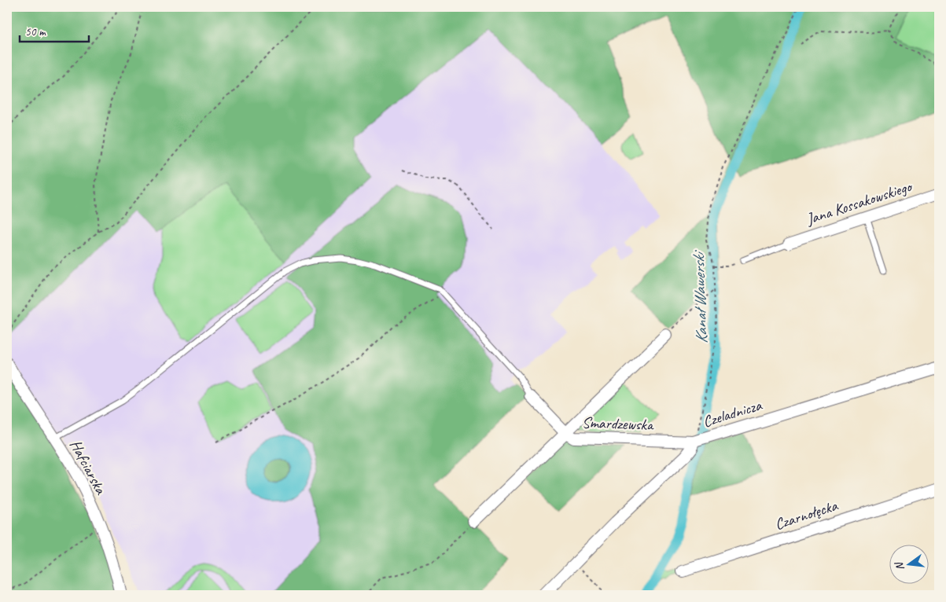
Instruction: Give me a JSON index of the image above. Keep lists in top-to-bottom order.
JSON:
{
  "streets": {
    "street": [
      "Jana Kossakowskiego",
      "Czeladnicza",
      "Smardzewska",
      "Hafciarska",
      "Czarnołęcka"
    ]
  },
  "crossings": [
    ["Czeladnicza", "Smardzewska"]
  ],
  "water": ["Kanał Wawerski"],
  "scale_bar": "50 m",
  "north": "left"
}
